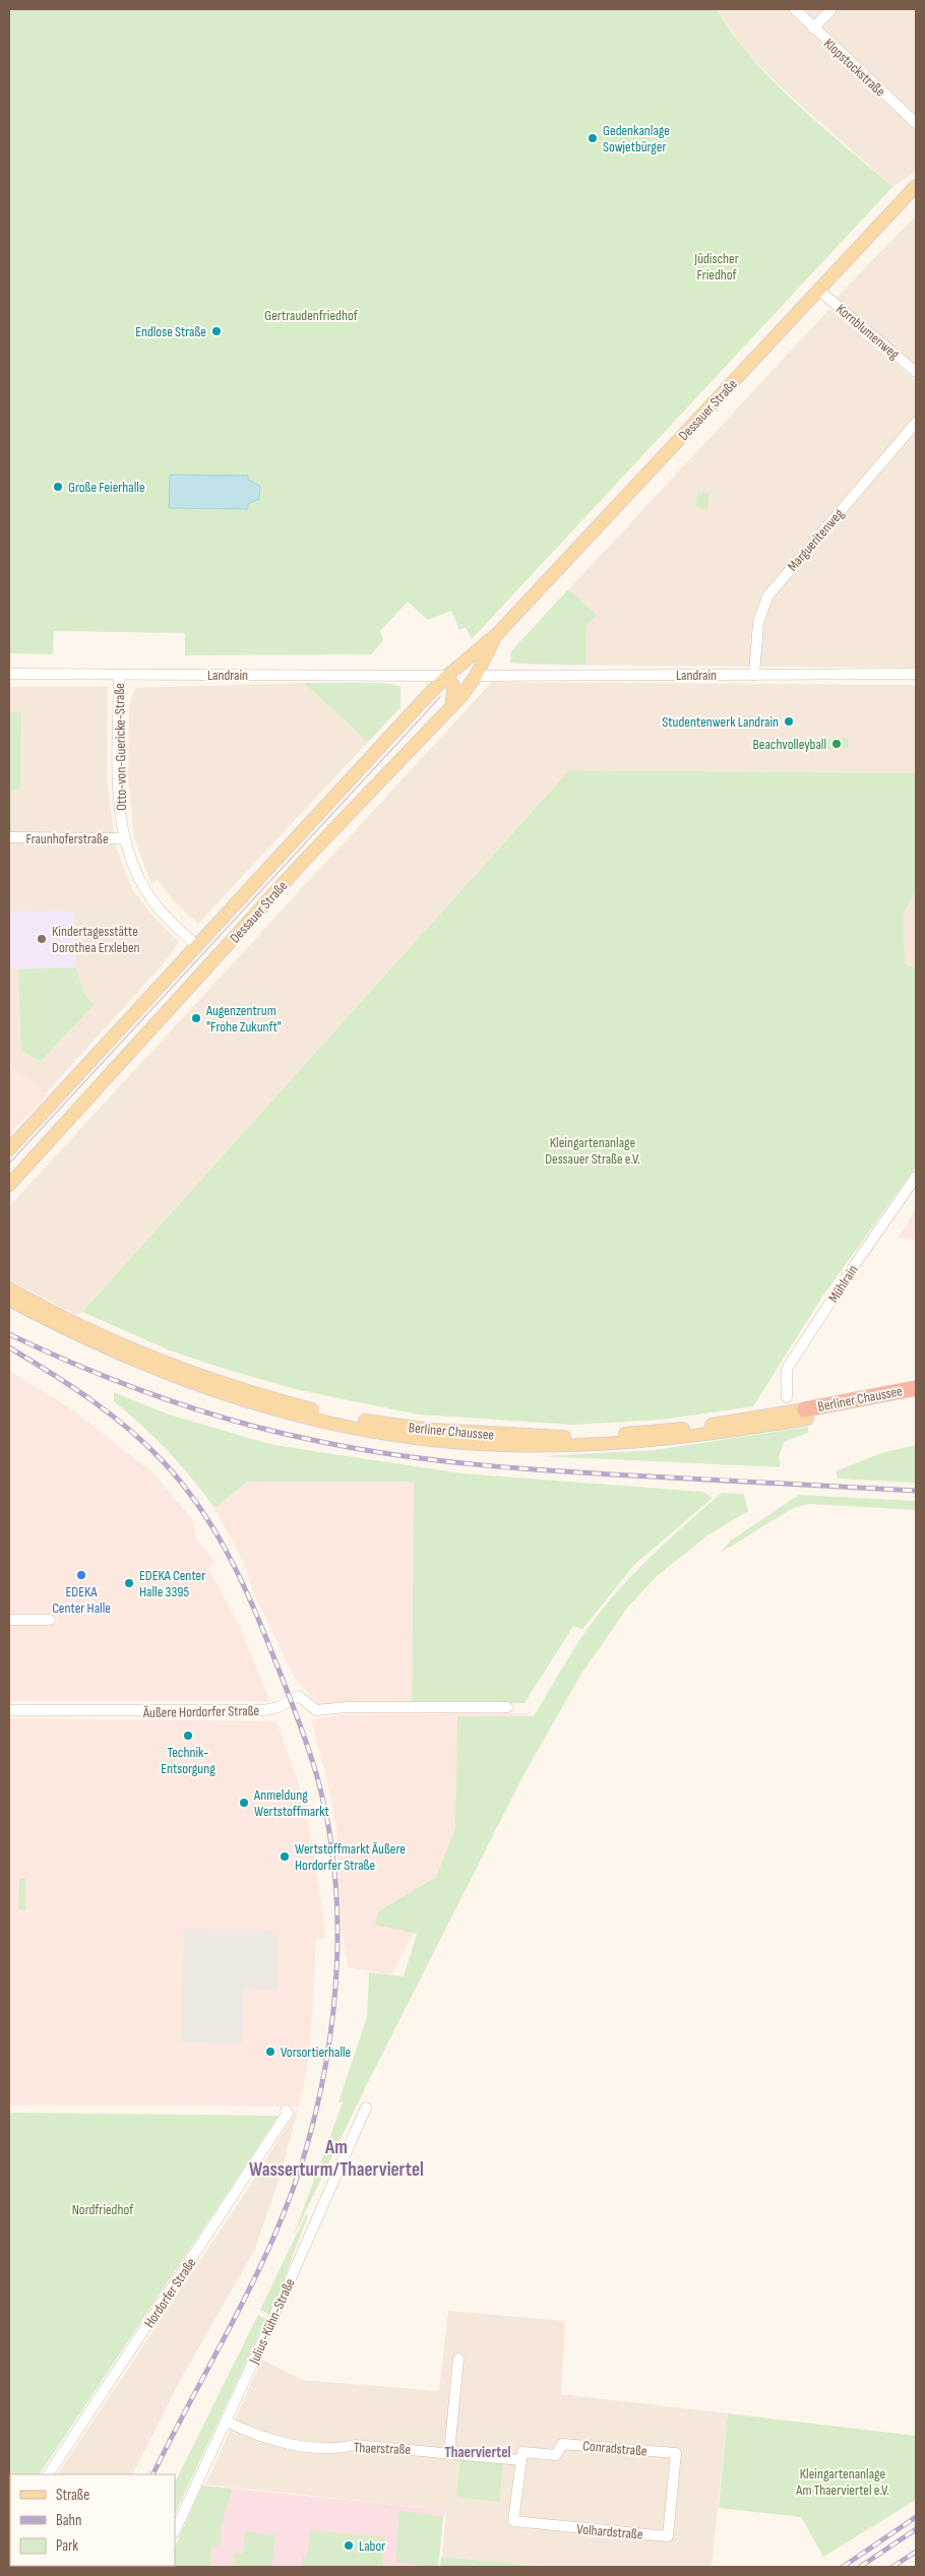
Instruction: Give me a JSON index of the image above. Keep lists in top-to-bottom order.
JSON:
{
  "streets": {
    "highway": ["Berliner Chaussee"],
    "main road": ["Dessauer Straße"],
    "street": [
      "Klopstockstraße",
      "Kornblumenweg",
      "Margueritenweg",
      "Landrain",
      "Otto-von-Guericke-Straße",
      "Fraunhoferstraße",
      "Mühlrain",
      "Äußere Hordorfer Straße",
      "Hordorfer Straße",
      "Julius-Kühn-Straße",
      "Thaerstraße",
      "Conradstraße",
      "Volhardstraße"
    ]
  },
  "crossings": [
    ["Kornblumenweg", "Dessauer Straße"],
    ["Dessauer Straße", "Landrain"],
    ["Dessauer Straße", "Otto-von-Guericke-Straße"],
    ["Margueritenweg", "Landrain"],
    ["Landrain", "Otto-von-Guericke-Straße"],
    ["Otto-von-Guericke-Straße", "Fraunhoferstraße"],
    ["Julius-Kühn-Straße", "Thaerstraße"],
    ["Thaerstraße", "Conradstraße"],
    ["Thaerstraße", "Volhardstraße"],
    ["Conradstraße", "Volhardstraße"]
  ],
  "districts": ["Am Wasserturm/Thaerviertel", "Thaerviertel"],
  "parks": [
    "Jüdischer Friedhof",
    "Gertraudenfriedhof",
    "Kleingartenanlage Dessauer Straße e.V.",
    "Nordfriedhof",
    "Kleingartenanlage Am Thaerviertel e.V."
  ],
  "places": [
    "Gedenkanlage Sowjetbürger",
    "Endlose Straße",
    "Große Feierhalle",
    "Studentenwerk Landrain",
    "Beachvolleyball",
    "Kindertagesstätte Dorothea Erxleben",
    "Augenzentrum \"Frohe Zukunft\"",
    "EDEKA Center Halle",
    "EDEKA Center Halle 3395",
    "Technik- Entsorgung",
    "Anmeldung Wertstoffmarkt",
    "Wertstoffmarkt Äußere Hordorfer Straße",
    "Vorsortierhalle",
    "Labor"
  ],
  "legend": ["Straße", "Bahn", "Park"]
}
